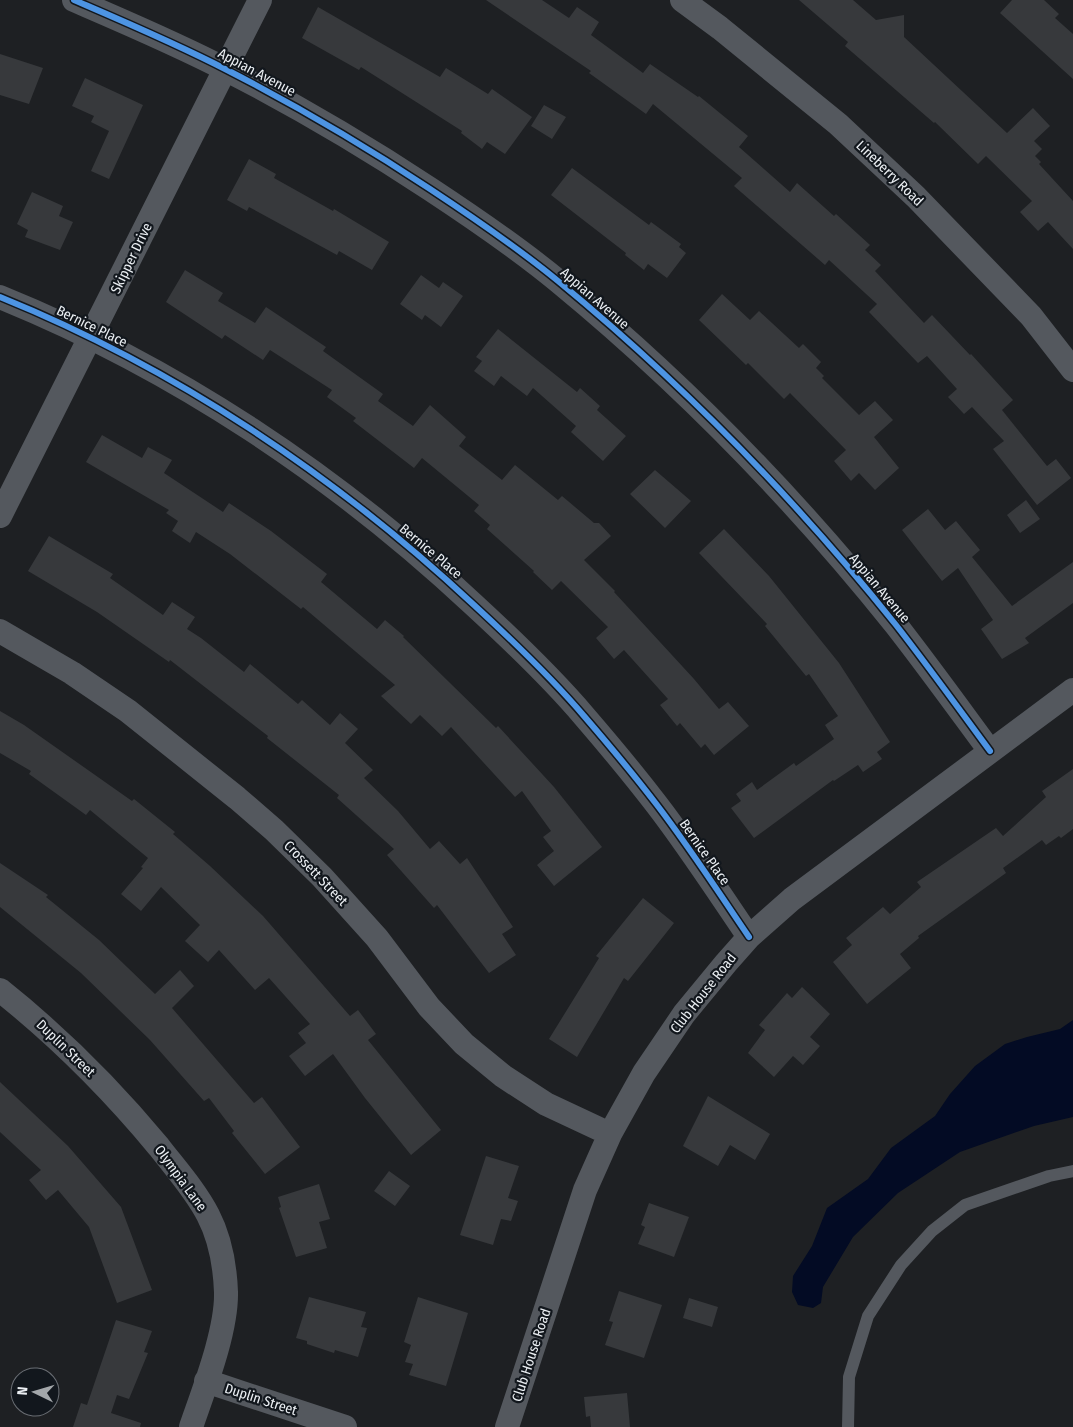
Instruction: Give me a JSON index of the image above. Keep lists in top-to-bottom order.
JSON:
{
  "streets": {
    "street": [
      "Appian Avenue",
      "Lineberry Road",
      "Skipper Drive",
      "Bernice Place",
      "Crossett Street",
      "Club House Road",
      "Duplin Street",
      "Olympia Lane"
    ]
  },
  "crossings": [
    ["Appian Avenue", "Skipper Drive"],
    ["Appian Avenue", "Club House Road"],
    ["Skipper Drive", "Bernice Place"],
    ["Bernice Place", "Club House Road"],
    ["Crossett Street", "Club House Road"],
    ["Duplin Street", "Olympia Lane"]
  ],
  "north": "left"
}
